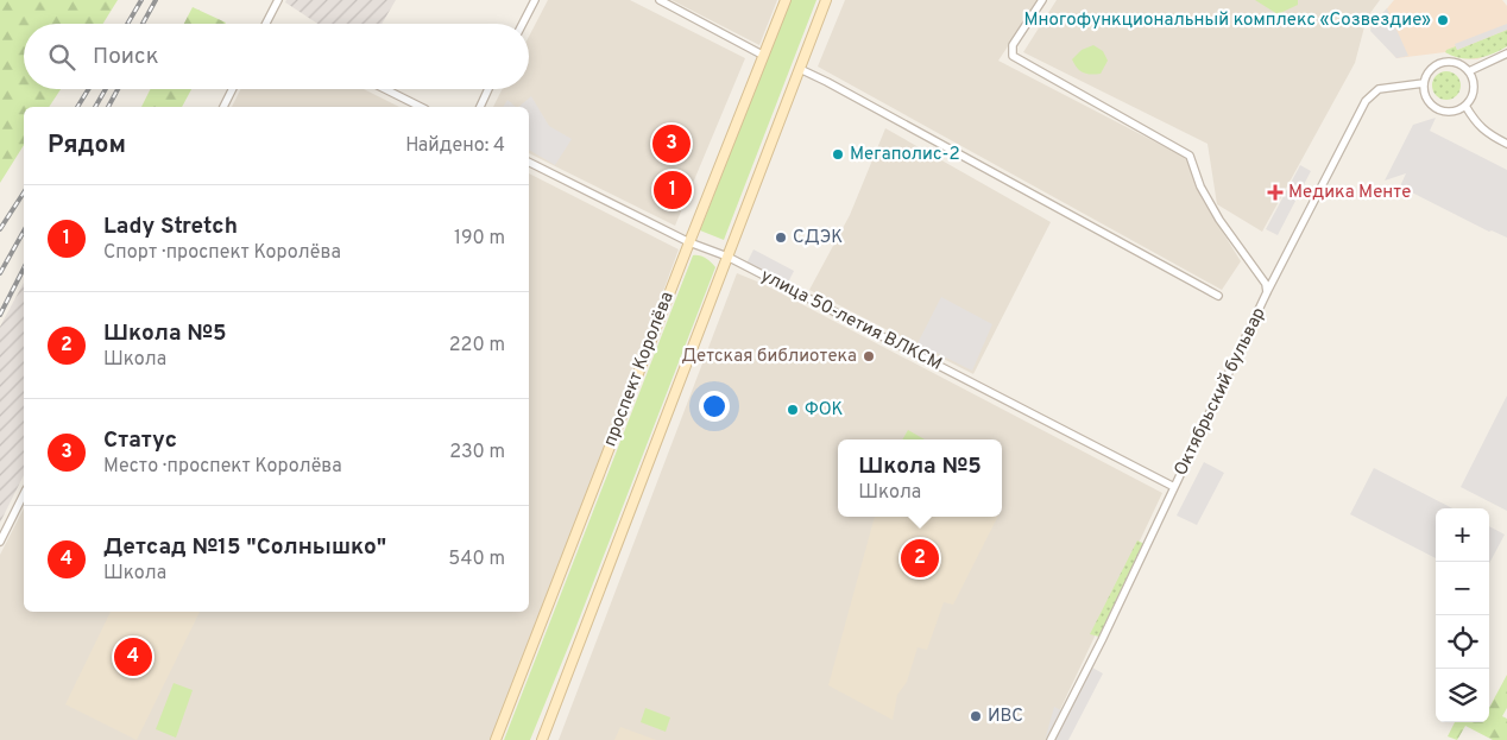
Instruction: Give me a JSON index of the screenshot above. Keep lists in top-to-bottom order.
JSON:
{
  "streets": {
    "main road": ["проспект Королёва"],
    "street": ["улица 50-летия ВЛКСМ", "Октябрьский бульвар"]
  },
  "crossings": [
    ["улица 50-летия ВЛКСМ", "проспект Королёва"],
    ["улица 50-летия ВЛКСМ", "Октябрьский бульвар"]
  ],
  "places": {
    "other": [
      "Многофункциональный комплекс «Созвездие»",
      "Мегаполис-2",
      "СДЭК",
      "Детская библиотека",
      "ФОК",
      "ИВС"
    ],
    "health": ["Медика Менте"]
  },
  "page": {
    "search": "Поиск",
    "heading": ["Рядом", "Найдено: 4"],
    "pins": [
      "3",
      "1",
      "2",
      "4"
    ],
    "list": [
      {
        "mark": "1",
        "name": "Lady Stretch",
        "note": "Спорт · проспект Королёва",
        "value": "190 m"
      },
      {
        "mark": "2",
        "name": "Школа №5",
        "note": "Школа",
        "value": "220 m"
      },
      {
        "mark": "3",
        "name": "Статус",
        "note": "Место · проспект Королёва",
        "value": "230 m"
      },
      {
        "mark": "4",
        "name": "Детсад №15 \"Солнышко\"",
        "note": "Школа",
        "value": "540 m"
      }
    ],
    "popup": ["Школа №5", "Школа"],
    "map_buttons": ["+", "−"]
  }
}
